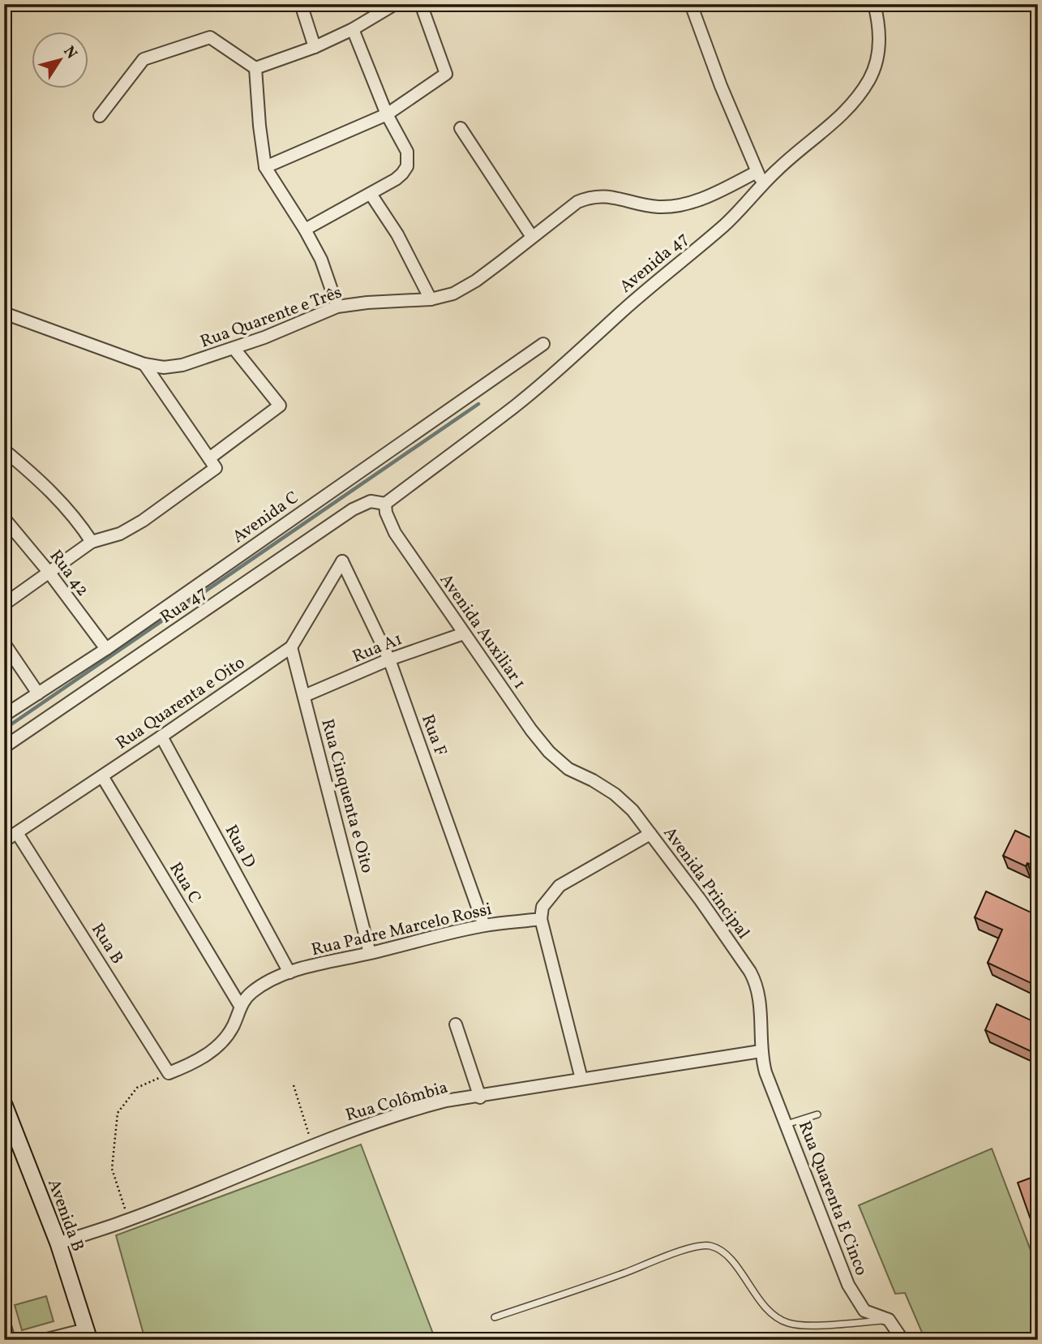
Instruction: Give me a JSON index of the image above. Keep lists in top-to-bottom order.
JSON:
{
  "streets": {
    "street": [
      "Avenida 47",
      "Rua Quarente e Três",
      "Avenida C",
      "Rua 42",
      "Rua 47",
      "Avenida Auxiliar 1",
      "Rua A1",
      "Rua Quarenta e Oito",
      "Rua F",
      "Rua Cinquenta e Oito",
      "Rua D",
      "Rua C",
      "Avenida Principal",
      "Rua Padre Marcelo Rossi",
      "Rua B",
      "Rua Colômbia",
      "Rua Quarenta E Cinco",
      "Avenida B"
    ]
  },
  "crossings": [
    ["Avenida 47", "Rua 47"],
    ["Avenida 47", "Avenida Auxiliar 1"],
    ["Avenida C", "Rua 42"],
    ["Rua 47", "Avenida Auxiliar 1"],
    ["Avenida Auxiliar 1", "Rua A1"],
    ["Avenida Auxiliar 1", "Avenida Principal"],
    ["Rua A1", "Rua F"],
    ["Rua A1", "Rua Cinquenta e Oito"],
    ["Rua Quarenta e Oito", "Rua F"],
    ["Rua Quarenta e Oito", "Rua Cinquenta e Oito"],
    ["Rua Quarenta e Oito", "Rua D"],
    ["Rua Quarenta e Oito", "Rua C"],
    ["Rua Quarenta e Oito", "Rua B"],
    ["Rua F", "Rua Padre Marcelo Rossi"],
    ["Rua Cinquenta e Oito", "Rua Padre Marcelo Rossi"],
    ["Rua D", "Rua Padre Marcelo Rossi"],
    ["Rua C", "Rua Padre Marcelo Rossi"],
    ["Avenida Principal", "Rua Colômbia"],
    ["Avenida Principal", "Rua Quarenta E Cinco"],
    ["Rua Padre Marcelo Rossi", "Rua B"],
    ["Rua Colômbia", "Avenida B"]
  ],
  "north": "top right"
}
